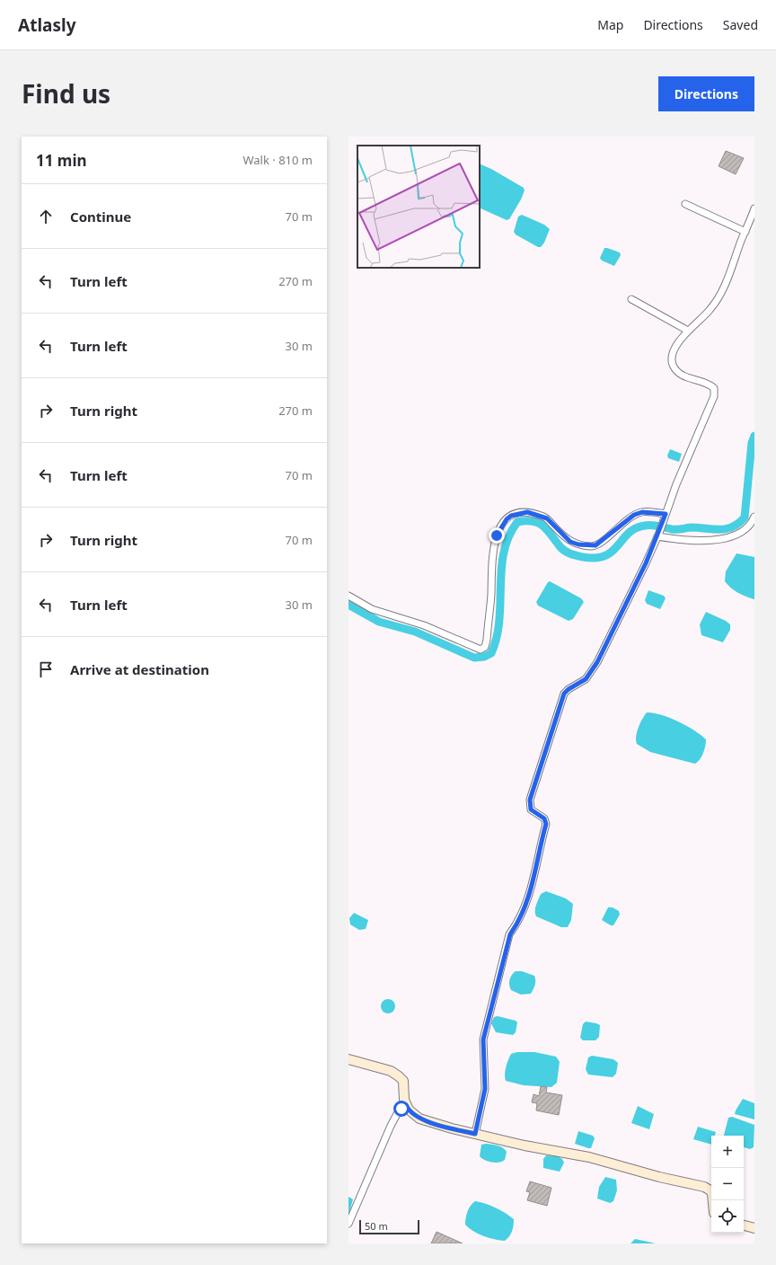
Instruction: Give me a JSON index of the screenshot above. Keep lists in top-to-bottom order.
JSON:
{
  "scale_bar": "50 m",
  "page": {
    "header": "Atlasly",
    "nav": ["Map", "Directions", "Saved"],
    "title": "Find us",
    "buttons": "Directions",
    "heading": ["11 min", "Walk · 810 m"],
    "list": [
      ["Continue", "70 m"],
      ["Turn left", "270 m"],
      ["Turn left", "30 m"],
      ["Turn right", "270 m"],
      ["Turn left", "70 m"],
      ["Turn right", "70 m"],
      ["Turn left", "30 m"],
      "Arrive at destination"
    ],
    "map_buttons": ["+", "−"],
    "scale": "50 m"
  }
}
